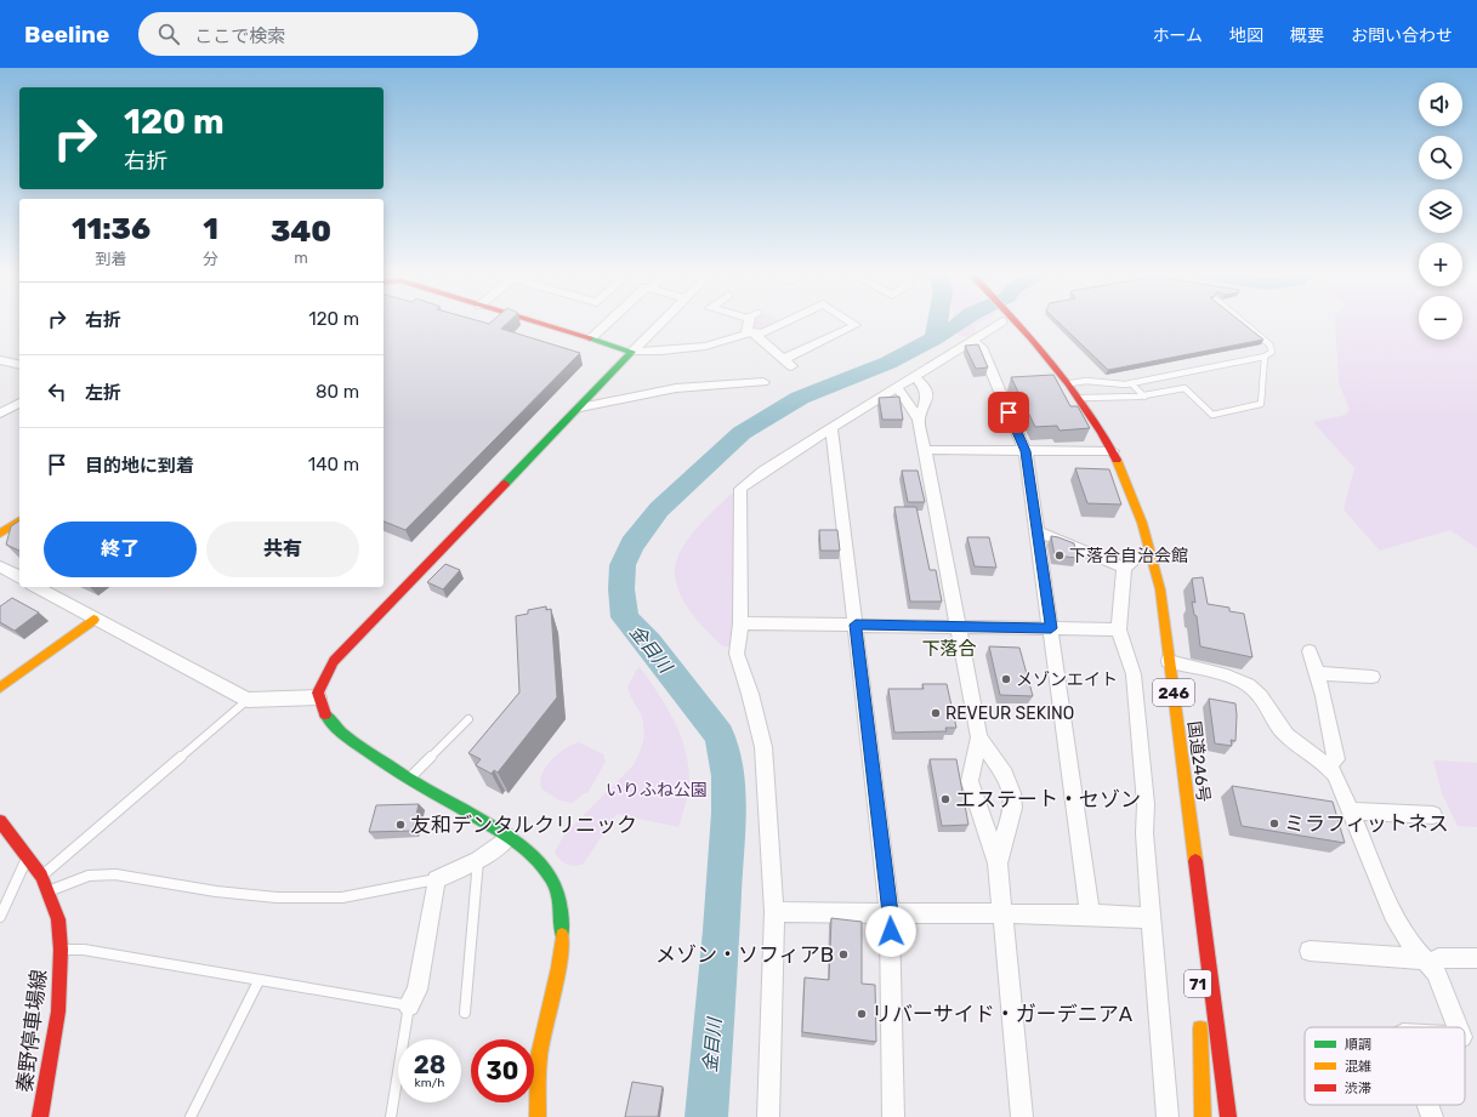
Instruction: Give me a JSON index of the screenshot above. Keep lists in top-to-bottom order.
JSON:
{
  "streets": {
    "main road": [
      "246",
      "国道246号",
      "71",
      "秦野停車場線"
    ]
  },
  "crossings": [
    ["国道246号", "71"]
  ],
  "districts": ["下落合"],
  "water": ["金目川"],
  "parks": ["いりふね公園"],
  "places": [
    "下落合自治会館",
    "メゾンエイト",
    "REVEUR SEKINO",
    "エステート・セゾン",
    "ミラフィットネス",
    "友和デンタルクリニック",
    "メゾン・ソフィアB",
    "リバーサイド・ガーデニアA"
  ],
  "legend": ["順調", "混雑", "渋滞"],
  "page": {
    "header": "Beeline",
    "search": "ここで検索",
    "nav": [
      "ホーム",
      "地図",
      "概要",
      "お問い合わせ"
    ],
    "map_buttons": ["+", "−"],
    "turn": ["120 m", "右折"],
    "eta": [
      "11:36",
      "到着",
      "1",
      "分",
      "340",
      "m"
    ],
    "list": [
      {
        "name": "右折",
        "value": "120 m"
      },
      {
        "name": "左折",
        "value": "80 m"
      },
      {
        "name": "目的地に到着",
        "value": "140 m"
      }
    ],
    "buttons": ["終了", "共有"],
    "speed": "28 km/h",
    "limit": "30"
  }
}
